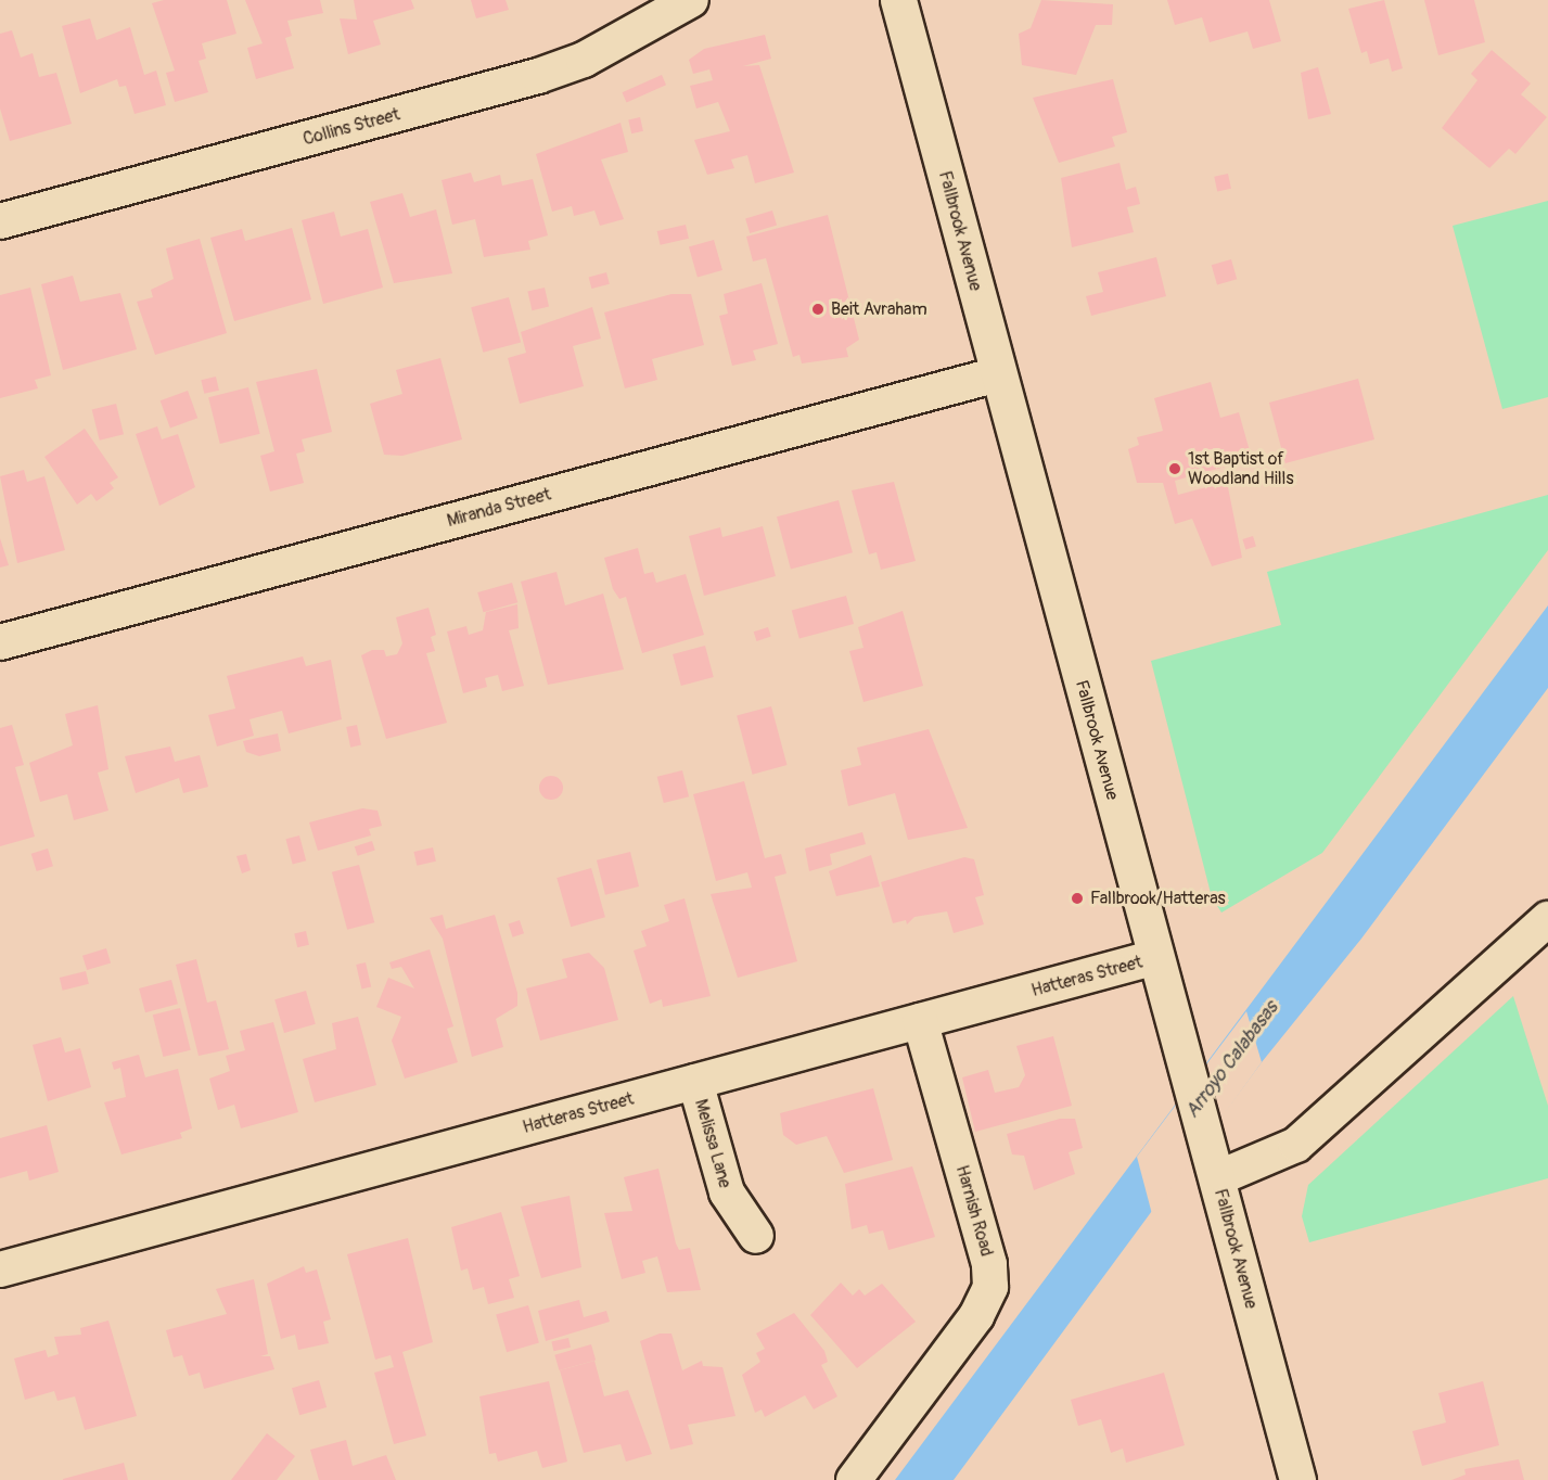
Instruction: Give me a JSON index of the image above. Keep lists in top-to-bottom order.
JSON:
{
  "streets": {
    "main road": ["Fallbrook Avenue"],
    "street": [
      "Collins Street",
      "Miranda Street",
      "Hatteras Street",
      "Melissa Lane",
      "Harnish Road"
    ]
  },
  "crossings": [
    ["Fallbrook Avenue", "Miranda Street"],
    ["Fallbrook Avenue", "Hatteras Street"],
    ["Hatteras Street", "Melissa Lane"],
    ["Hatteras Street", "Harnish Road"]
  ],
  "water": ["Arroyo Calabasas"],
  "places": ["Beit Avraham", "1st Baptist of Woodland Hills", "Fallbrook/Hatteras"]
}
